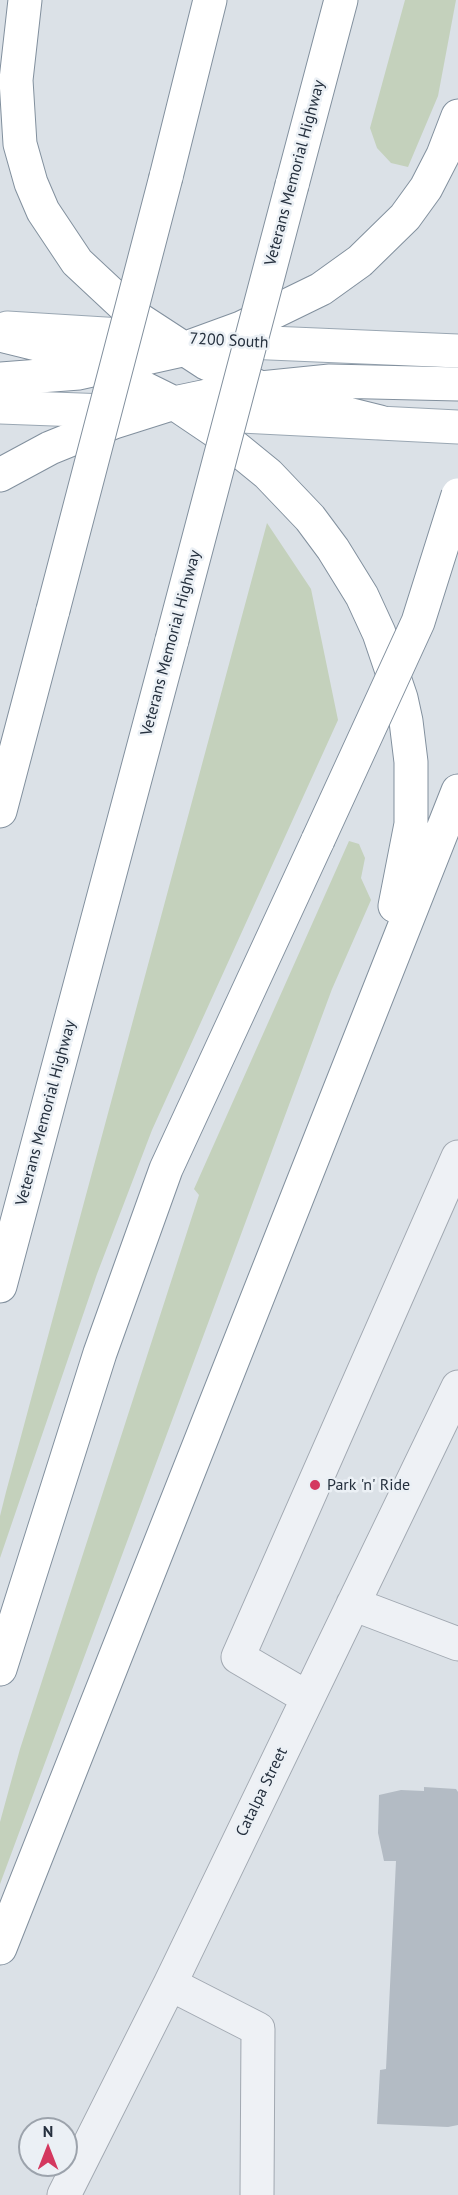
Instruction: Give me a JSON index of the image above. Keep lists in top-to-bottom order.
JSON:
{
  "streets": {
    "main road": ["Veterans Memorial Highway", "7200 South"],
    "street": ["Catalpa Street"]
  },
  "places": ["Park 'n' Ride"],
  "north": "top"
}
